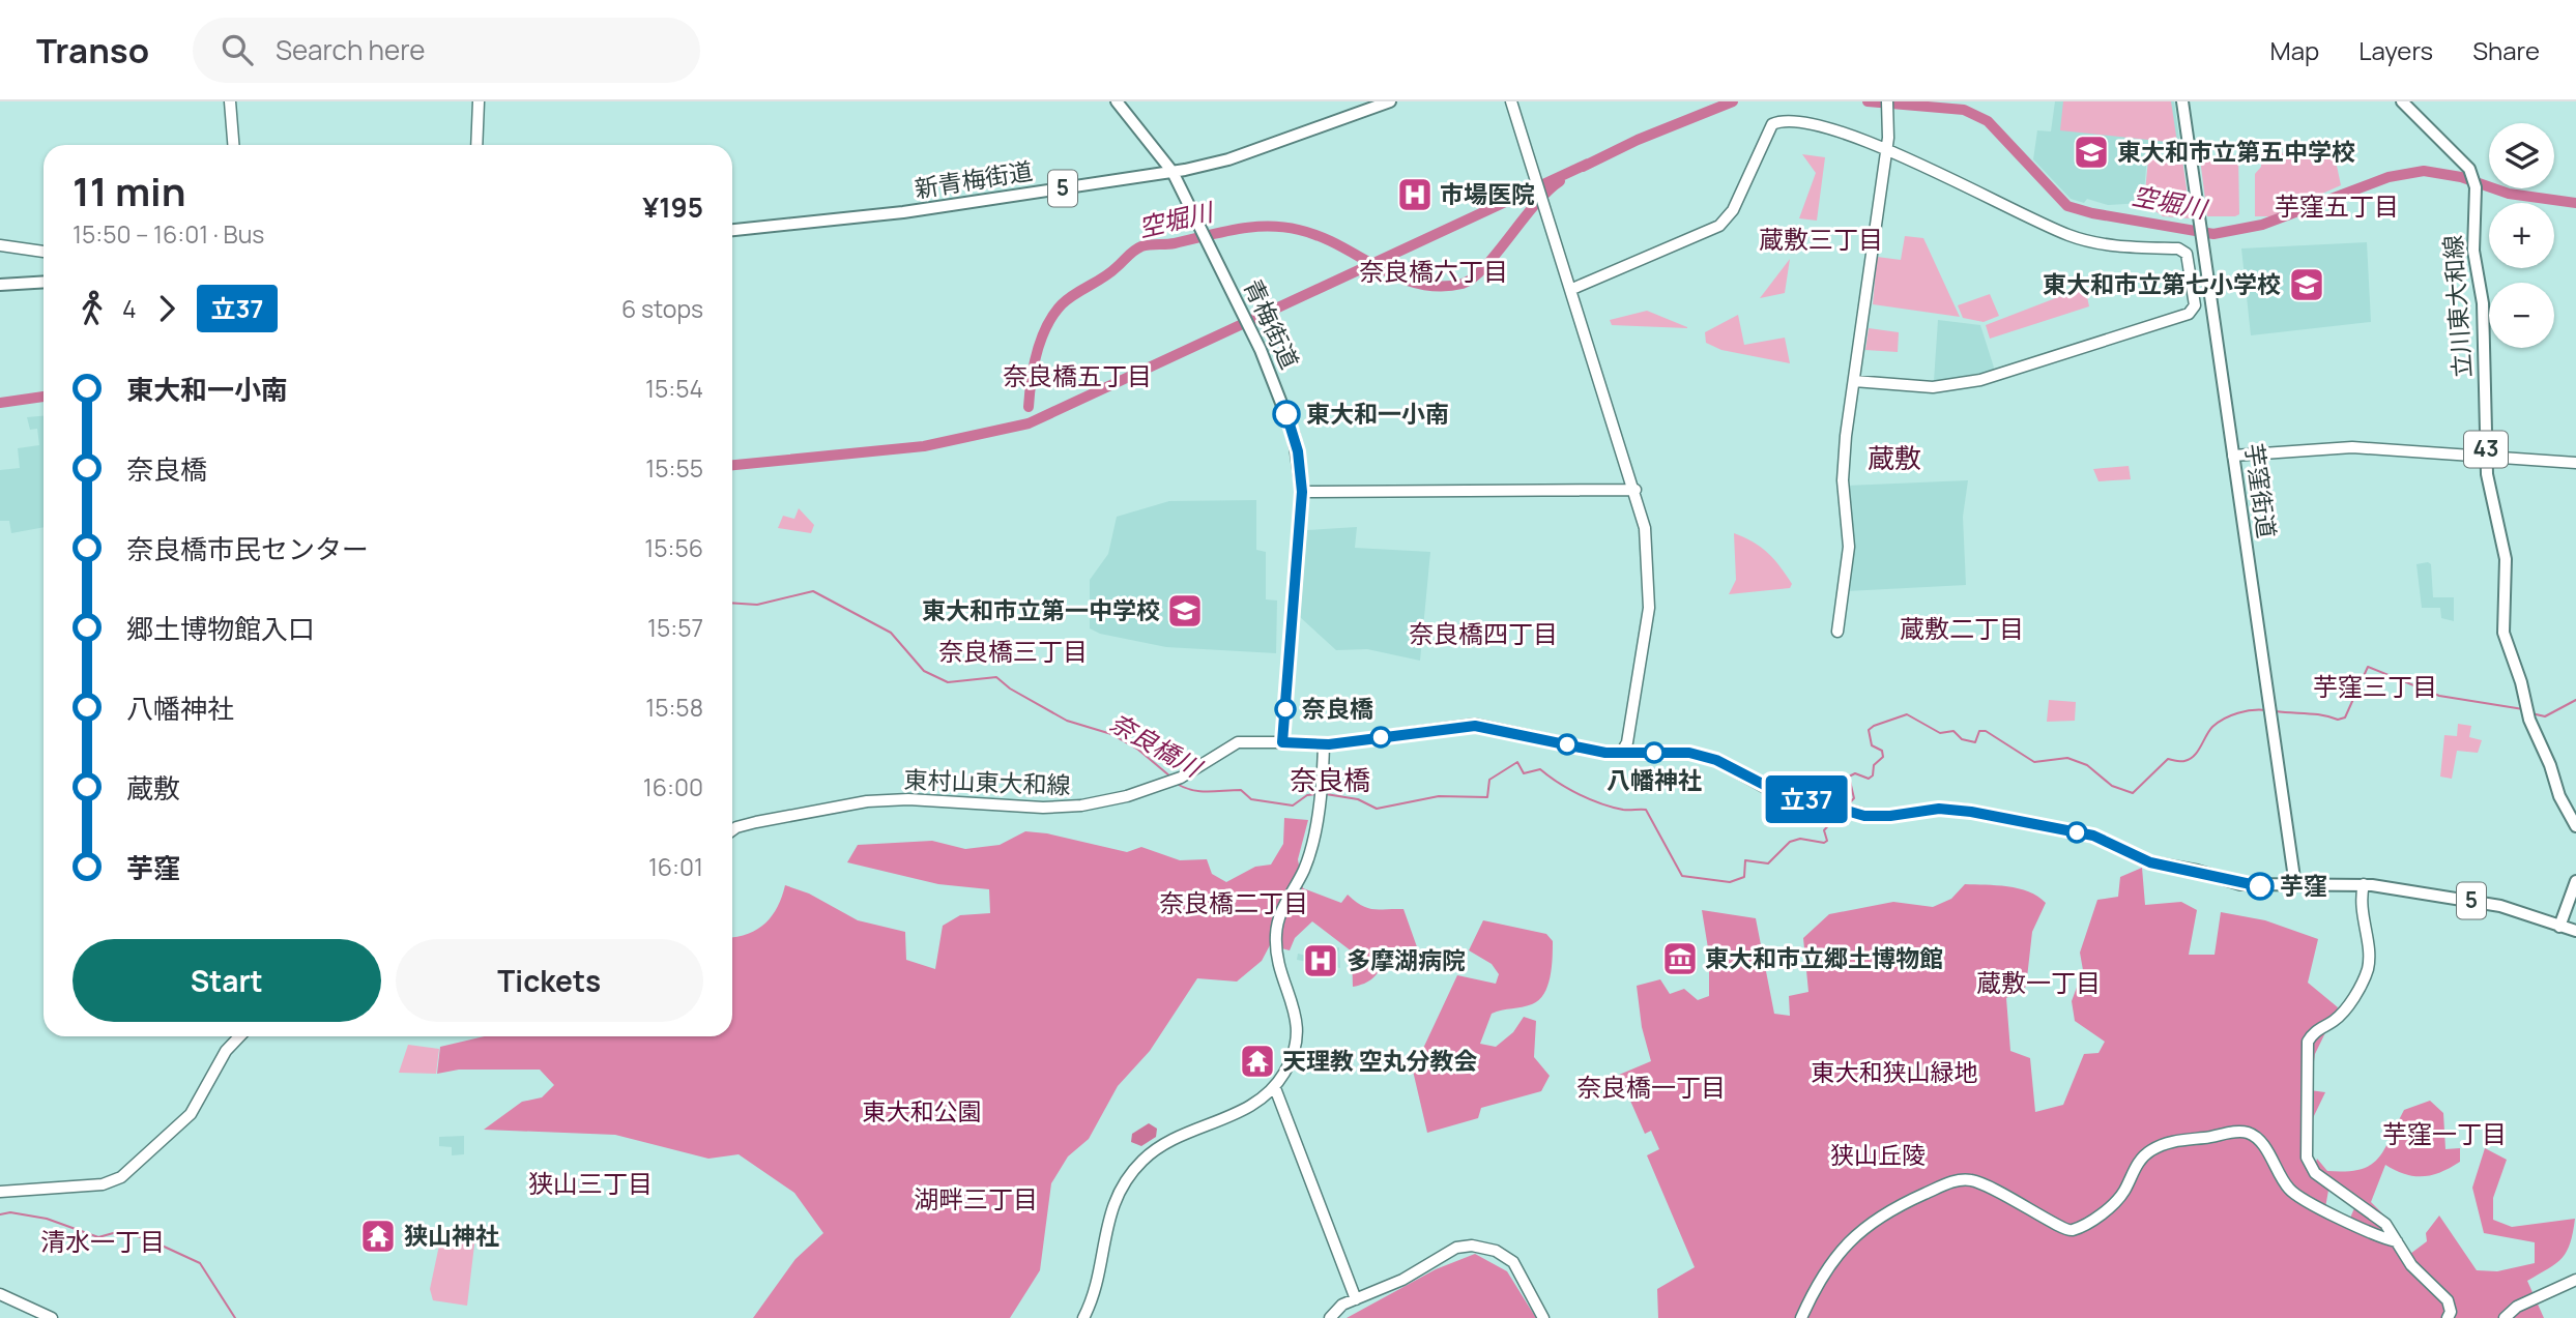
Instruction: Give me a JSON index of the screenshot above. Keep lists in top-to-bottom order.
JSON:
{
  "streets": {
    "main road": [
      "新青梅街道",
      "5",
      "立川東大和線",
      "青梅街道",
      "43",
      "芋窪街道"
    ],
    "street": ["東村山東大和線"]
  },
  "crossings": [
    ["新青梅街道", "青梅街道"],
    ["5", "青梅街道"],
    ["5", "芋窪街道"],
    ["5", "東村山東大和線"],
    ["青梅街道", "東村山東大和線"]
  ],
  "districts": [
    "芋窪五丁目",
    "蔵敷三丁目",
    "奈良橋六丁目",
    "奈良橋五丁目",
    "蔵敷",
    "蔵敷二丁目",
    "奈良橋四丁目",
    "奈良橋三丁目",
    "芋窪三丁目",
    "奈良橋",
    "奈良橋二丁目",
    "蔵敷一丁目",
    "奈良橋一丁目",
    "芋窪一丁目",
    "狭山三丁目",
    "湖畔三丁目",
    "清水一丁目"
  ],
  "water": ["空堀川", "奈良橋川"],
  "parks": ["東大和狭山緑地", "東大和公園", "狭山丘陵"],
  "places": {
    "school or university": ["東大和市立第五中学校", "東大和市立第七小学校", "東大和市立第一中学校"],
    "hospital": ["市場医院", "多摩湖病院"],
    "other": [
      "東大和一小南",
      "奈良橋",
      "八幡神社",
      "芋窪"
    ],
    "museum": ["東大和市立郷土博物館"],
    "temple": ["天理教 空丸分教会", "狭山神社"]
  },
  "lines": ["bus line 立37"],
  "page": {
    "header": "Transo",
    "search": "Search here",
    "nav": ["Map", "Layers", "Share"],
    "on_map": "立37",
    "map_buttons": ["+", "−"],
    "heading": ["11 min", "15:50 – 16:01 · Bus", "¥195"],
    "legs": ["4", "立37", "6 stops"],
    "list": [
      {
        "name": "東大和一小南",
        "value": "15:54"
      },
      {
        "name": "奈良橋",
        "value": "15:55"
      },
      {
        "name": "奈良橋市民センター",
        "value": "15:56"
      },
      {
        "name": "郷土博物館入口",
        "value": "15:57"
      },
      {
        "name": "八幡神社",
        "value": "15:58"
      },
      {
        "name": "蔵敷",
        "value": "16:00"
      },
      {
        "name": "芋窪",
        "value": "16:01"
      }
    ],
    "buttons": ["Start", "Tickets"]
  }
}
